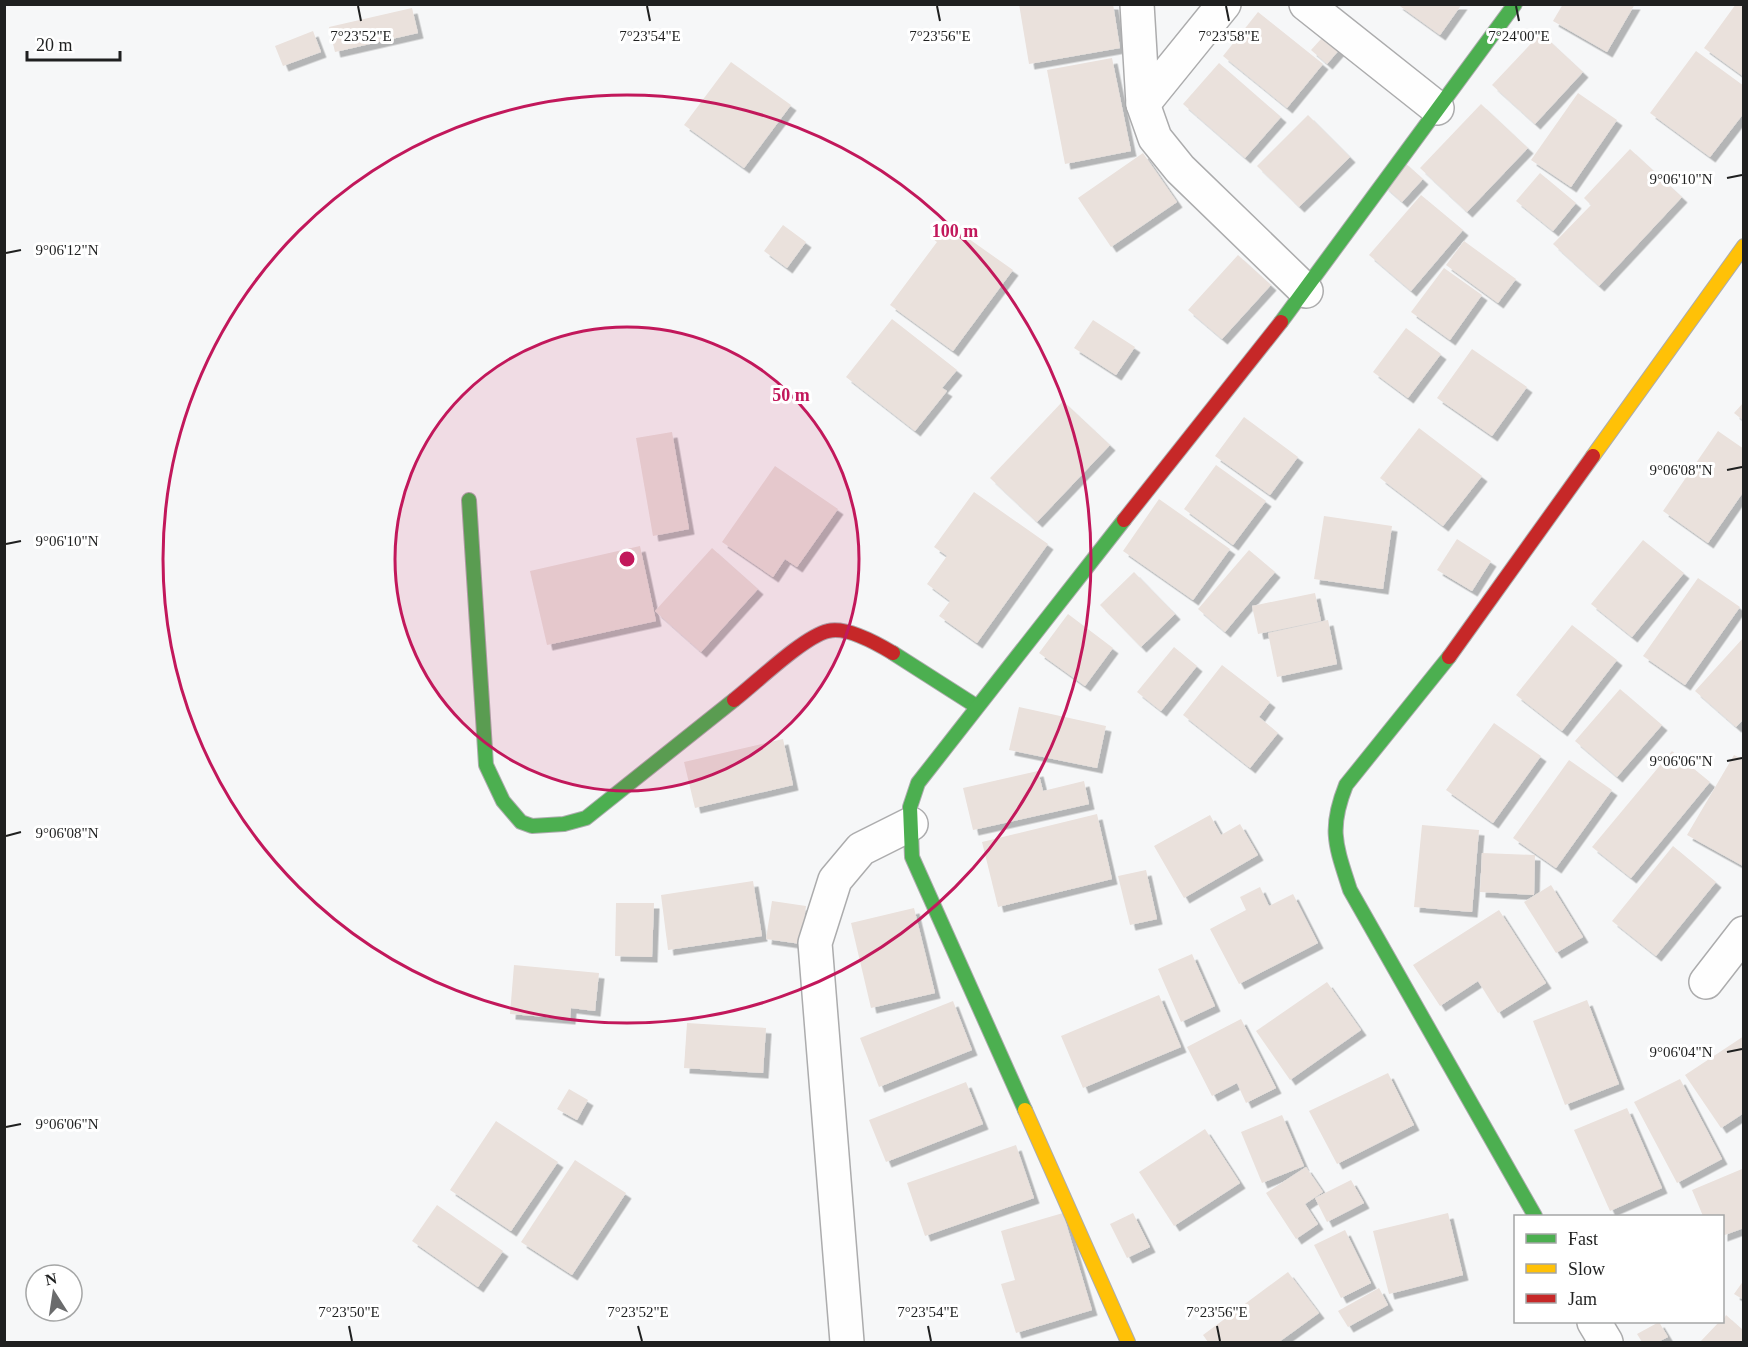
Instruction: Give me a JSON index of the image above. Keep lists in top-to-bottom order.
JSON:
{
  "legend": ["Fast", "Slow", "Jam"],
  "scale_bar": "20 m",
  "north": "top",
  "coordinates": [
    "7°23'52\"E",
    "7°23'54\"E",
    "7°23'56\"E",
    "7°23'58\"E",
    "7°24'00\"E",
    "9°06'10\"N",
    "9°06'12\"N",
    "9°06'08\"N",
    "9°06'06\"N",
    "9°06'04\"N",
    "7°23'50\"E"
  ],
  "rings": ["100 m", "50 m"]
}
